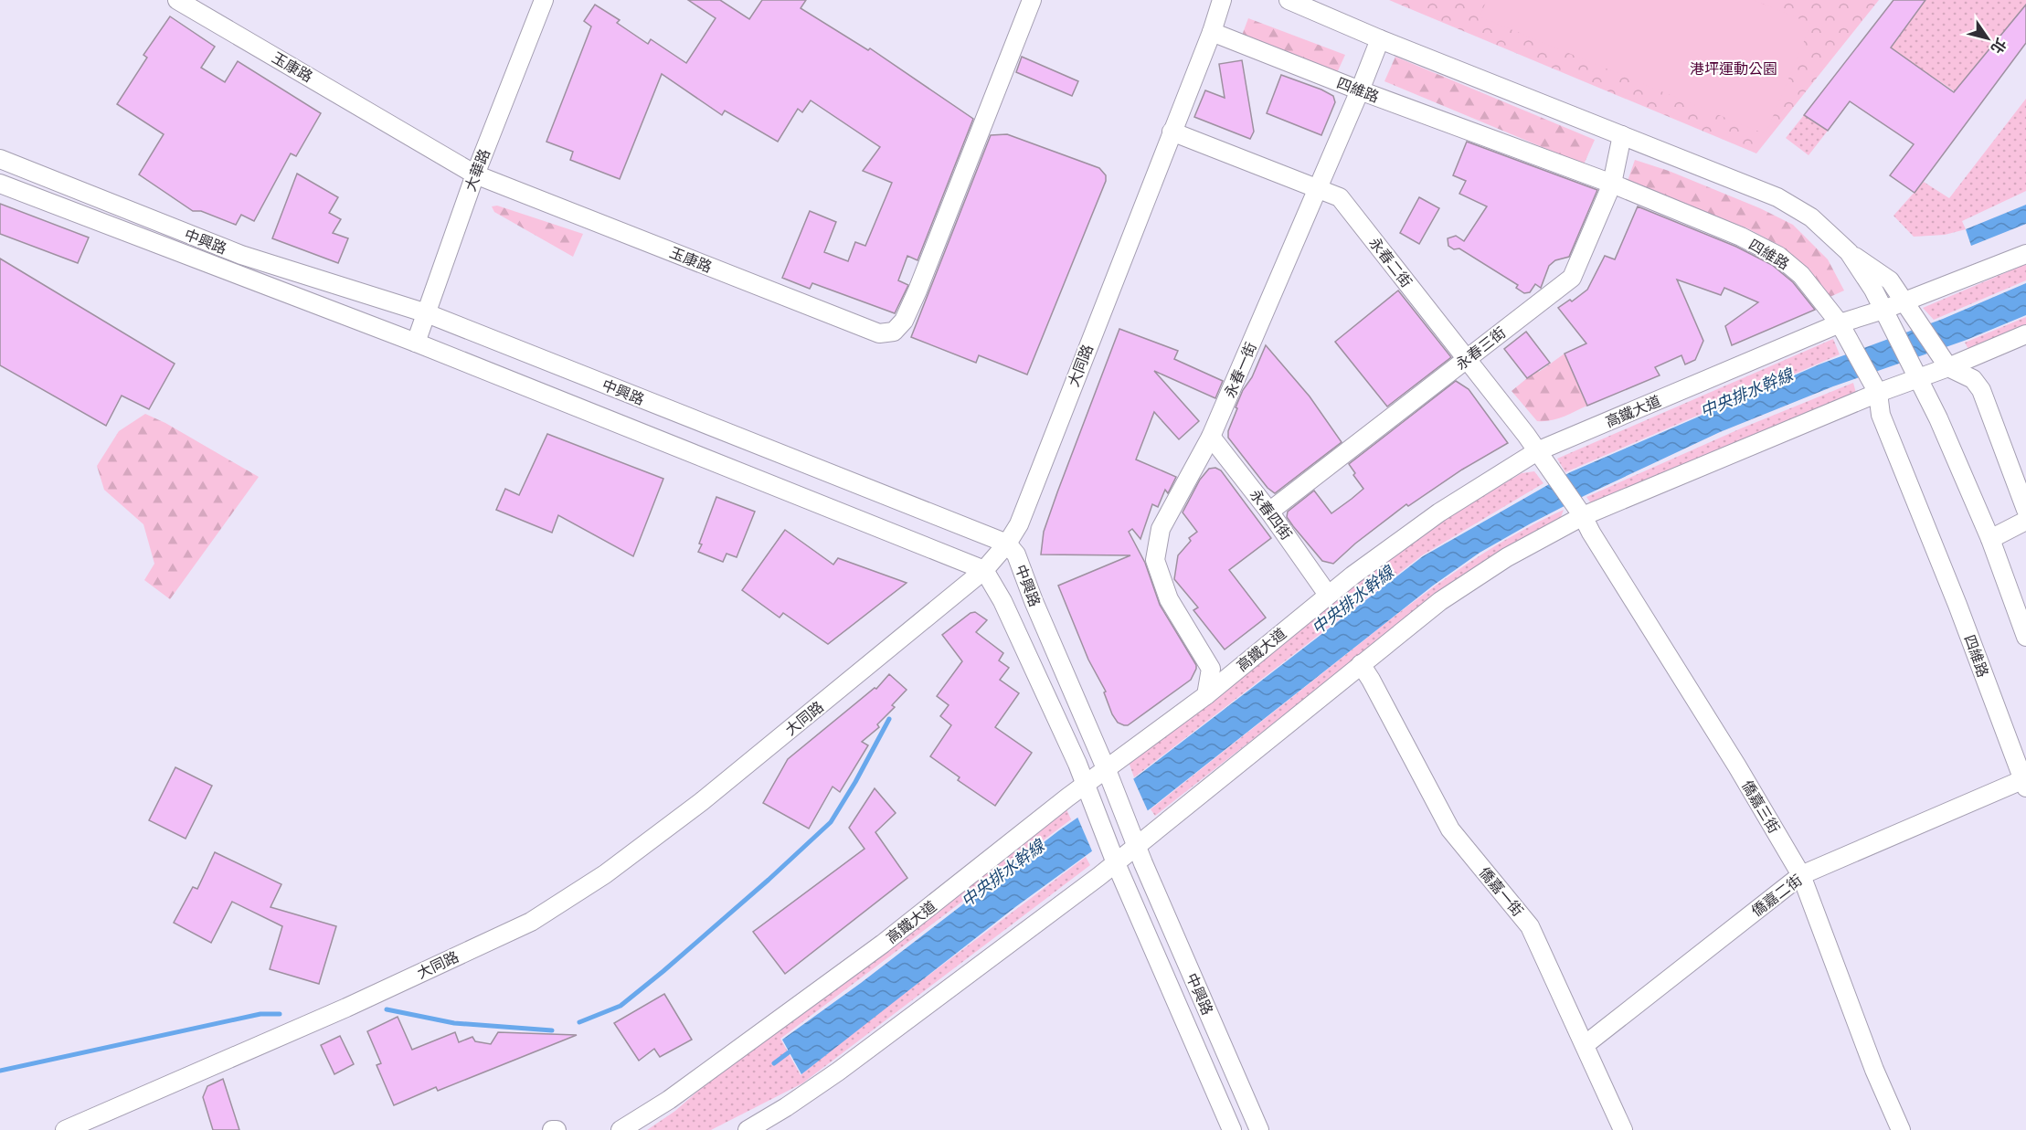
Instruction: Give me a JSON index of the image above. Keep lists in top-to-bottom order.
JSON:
{
  "streets": {
    "street": [
      "玉康路",
      "四維路",
      "大華路",
      "中興路",
      "永春二街",
      "永春三街",
      "大同路",
      "永春一街",
      "高鐵大道",
      "永春四街",
      "僑嘉三街",
      "僑嘉一街",
      "僑嘉二街"
    ]
  },
  "crossings": [
    ["玉康路", "大華路"],
    ["四維路", "永春三街"],
    ["四維路", "大同路"],
    ["四維路", "永春一街"],
    ["四維路", "高鐵大道"],
    ["四維路", "僑嘉二街"],
    ["大華路", "中興路"],
    ["中興路", "大同路"],
    ["中興路", "高鐵大道"],
    ["永春二街", "永春三街"],
    ["永春二街", "大同路"],
    ["永春二街", "永春一街"],
    ["永春二街", "高鐵大道"],
    ["永春二街", "僑嘉三街"],
    ["永春三街", "永春四街"],
    ["永春一街", "高鐵大道"],
    ["永春一街", "永春四街"],
    ["高鐵大道", "永春四街"],
    ["僑嘉三街", "僑嘉二街"],
    ["僑嘉一街", "僑嘉二街"]
  ],
  "water": ["中央排水幹線"],
  "parks": ["港坪運動公園"],
  "north": "bottom right"
}
